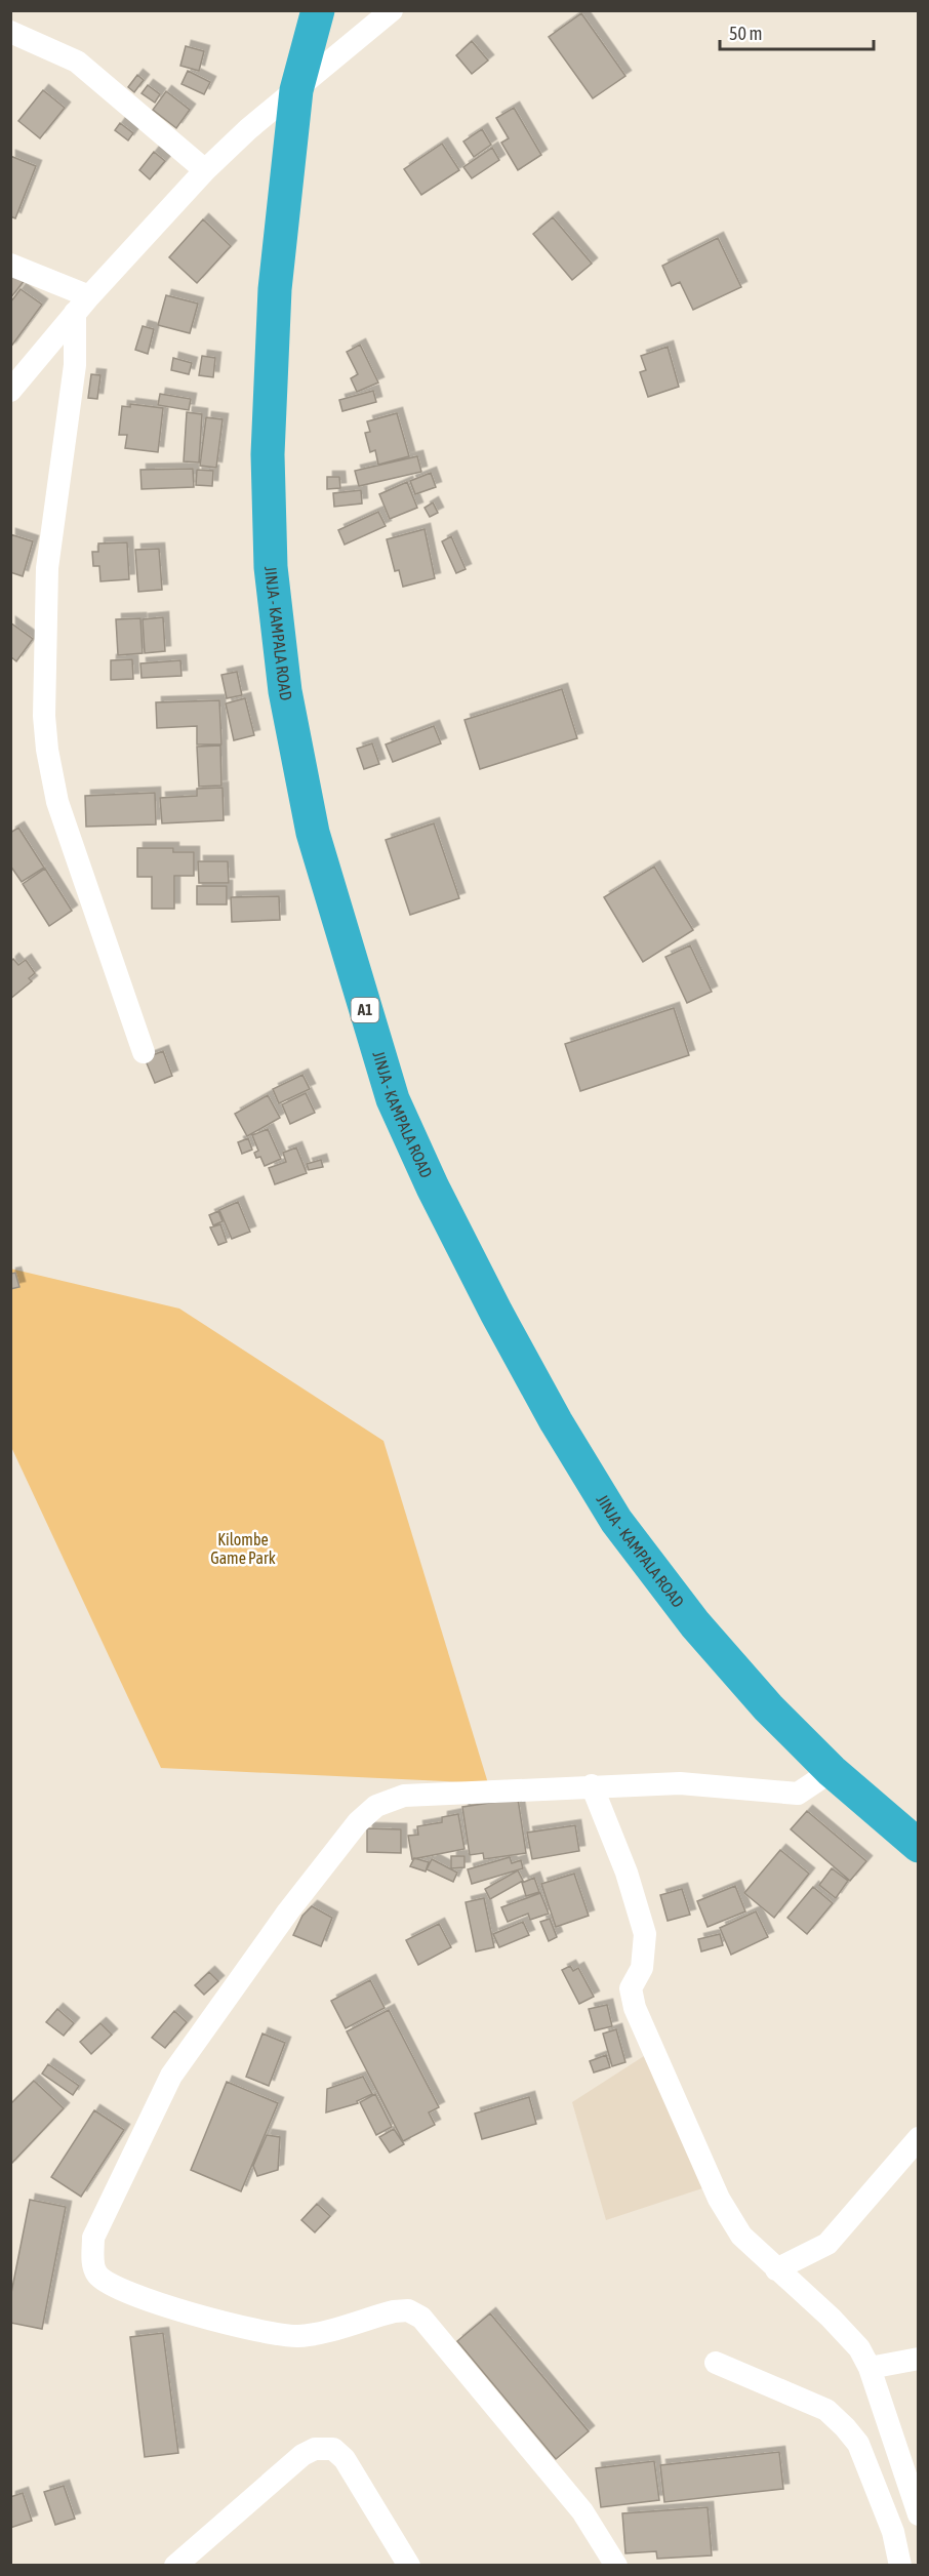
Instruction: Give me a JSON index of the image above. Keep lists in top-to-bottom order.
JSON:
{
  "streets": {
    "highway": ["JINJA - KAMPALA ROAD", "A1"]
  },
  "parks": ["Kilombe Game Park"],
  "scale_bar": "50 m"
}
